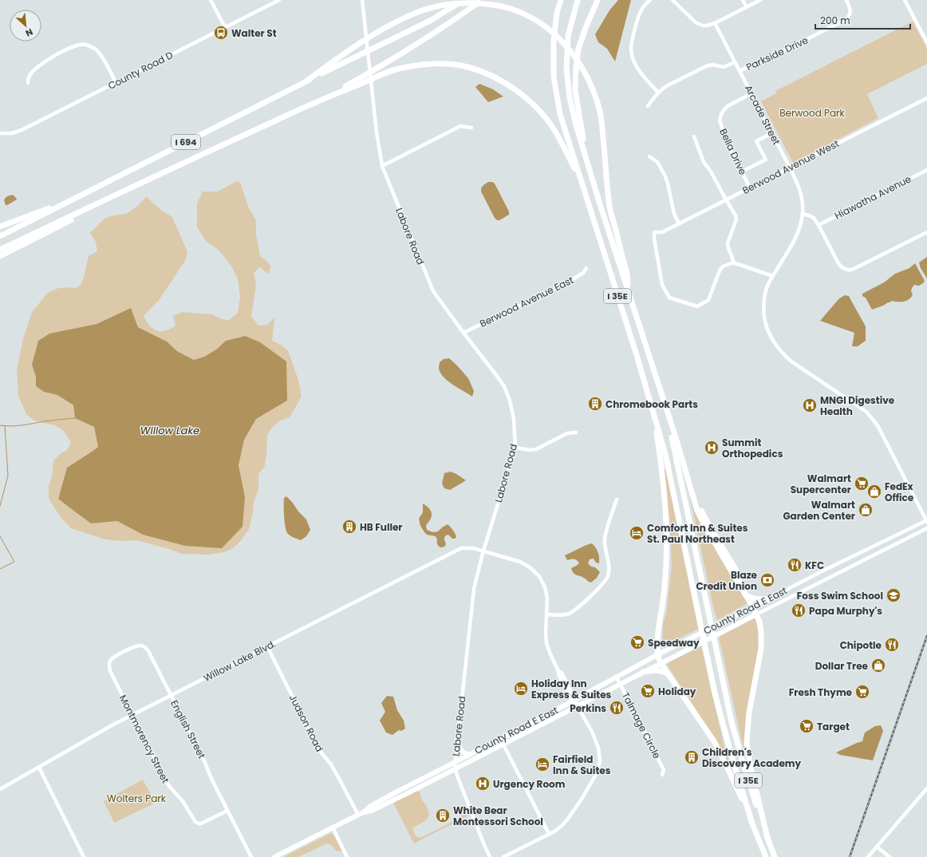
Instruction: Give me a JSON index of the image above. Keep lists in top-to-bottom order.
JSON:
{
  "streets": {
    "highway": ["I 694", "I 35E"],
    "main road": ["County Road E East"],
    "street": [
      "Parkside Drive",
      "County Road D",
      "Arcade Street",
      "Bella Drive",
      "Berwood Avenue West",
      "Hiawatha Avenue",
      "Labore Road",
      "Berwood Avenue East",
      "Willow Lake Blvd.",
      "Judson Road",
      "Talmage Circle",
      "English Street",
      "Montmorency Street"
    ]
  },
  "crossings": [
    ["Parkside Drive", "Arcade Street"],
    ["Arcade Street", "Bella Drive"],
    ["Arcade Street", "Berwood Avenue West"],
    ["Arcade Street", "County Road E East"],
    ["Bella Drive", "Berwood Avenue West"],
    ["Labore Road", "Berwood Avenue East"],
    ["Labore Road", "County Road E East"],
    ["Labore Road", "Willow Lake Blvd."],
    ["County Road E East", "Willow Lake Blvd."],
    ["County Road E East", "Judson Road"],
    ["County Road E East", "Talmage Circle"],
    ["Willow Lake Blvd.", "Judson Road"],
    ["Willow Lake Blvd.", "English Street"],
    ["Willow Lake Blvd.", "Montmorency Street"],
    ["English Street", "Montmorency Street"]
  ],
  "water": ["Willow Lake"],
  "parks": ["Berwood Park", "Wolters Park"],
  "places": {
    "bus stop": ["Walter St"],
    "building": [
      "Chromebook Parts",
      "HB Fuller",
      "Children's Discovery Academy",
      "White Bear Montessori School"
    ],
    "hospital": ["MNGI Digestive Health", "Summit Orthopedics", "Urgency Room"],
    "supermarket": [
      "Walmart Supercenter",
      "Speedway",
      "Holiday",
      "Fresh Thyme",
      "Target"
    ],
    "shop": ["FedEx Office", "Walmart Garden Center", "Dollar Tree"],
    "hotel": ["Comfort Inn & Suites St. Paul Northeast", "Holiday Inn Express & Suites", "Fairfield Inn & Suites"],
    "restaurant": [
      "KFC",
      "Papa Murphy's",
      "Chipotle",
      "Perkins"
    ],
    "bank": ["Blaze Credit Union"],
    "school or university": ["Foss Swim School"]
  },
  "scale_bar": "200 m",
  "north": "bottom right"
}
